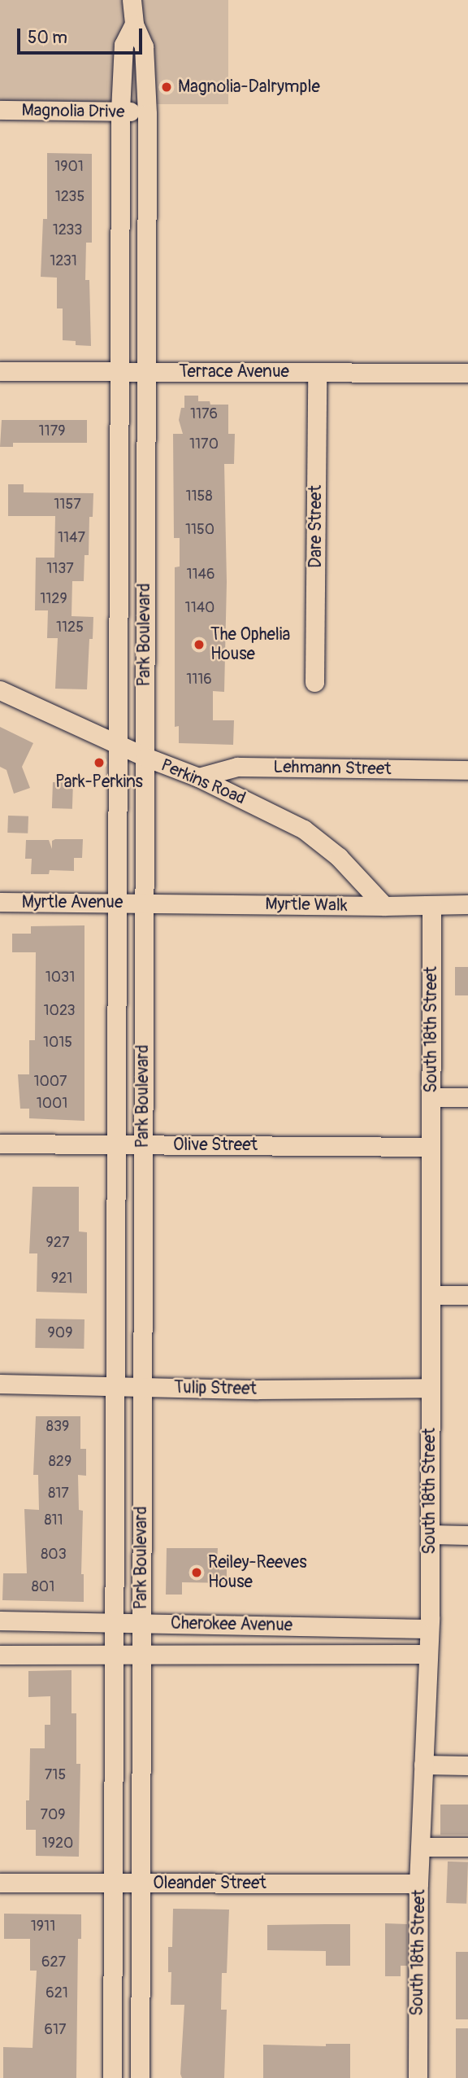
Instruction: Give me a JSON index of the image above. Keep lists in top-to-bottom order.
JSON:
{
  "streets": {
    "street": [
      "Magnolia Drive",
      "Terrace Avenue",
      "Dare Street",
      "Park Boulevard",
      "Lehmann Street",
      "Perkins Road",
      "Myrtle Avenue",
      "Myrtle Walk",
      "South 18th Street",
      "Olive Street",
      "Tulip Street",
      "Cherokee Avenue",
      "Oleander Street"
    ]
  },
  "crossings": [
    ["Magnolia Drive", "Park Boulevard"],
    ["Terrace Avenue", "Dare Street"],
    ["Terrace Avenue", "Park Boulevard"],
    ["Park Boulevard", "Perkins Road"],
    ["Park Boulevard", "Myrtle Avenue"],
    ["Park Boulevard", "Myrtle Walk"],
    ["Park Boulevard", "Olive Street"],
    ["Park Boulevard", "Tulip Street"],
    ["Park Boulevard", "Cherokee Avenue"],
    ["Park Boulevard", "Oleander Street"],
    ["Lehmann Street", "Perkins Road"],
    ["Perkins Road", "Myrtle Walk"],
    ["Myrtle Avenue", "Myrtle Walk"],
    ["Myrtle Walk", "South 18th Street"],
    ["South 18th Street", "Olive Street"],
    ["South 18th Street", "Tulip Street"],
    ["South 18th Street", "Cherokee Avenue"],
    ["South 18th Street", "Oleander Street"]
  ],
  "places": [
    "Magnolia-Dalrymple",
    "The Ophelia House",
    "Park-Perkins",
    "Reiley-Reeves House"
  ],
  "house_numbers": [
    "1901",
    "1235",
    "1233",
    "1231",
    "1176",
    "1179",
    "1170",
    "1158",
    "1157",
    "1150",
    "1147",
    "1137",
    "1146",
    "1129",
    "1140",
    "1125",
    "1116",
    "1031",
    "1023",
    "1015",
    "1007",
    "1001",
    "927",
    "921",
    "909",
    "839",
    "829",
    "817",
    "811",
    "803",
    "801",
    "715",
    "709",
    "1920",
    "1911",
    "627",
    "621",
    "617"
  ],
  "scale_bar": "50 m"
}
